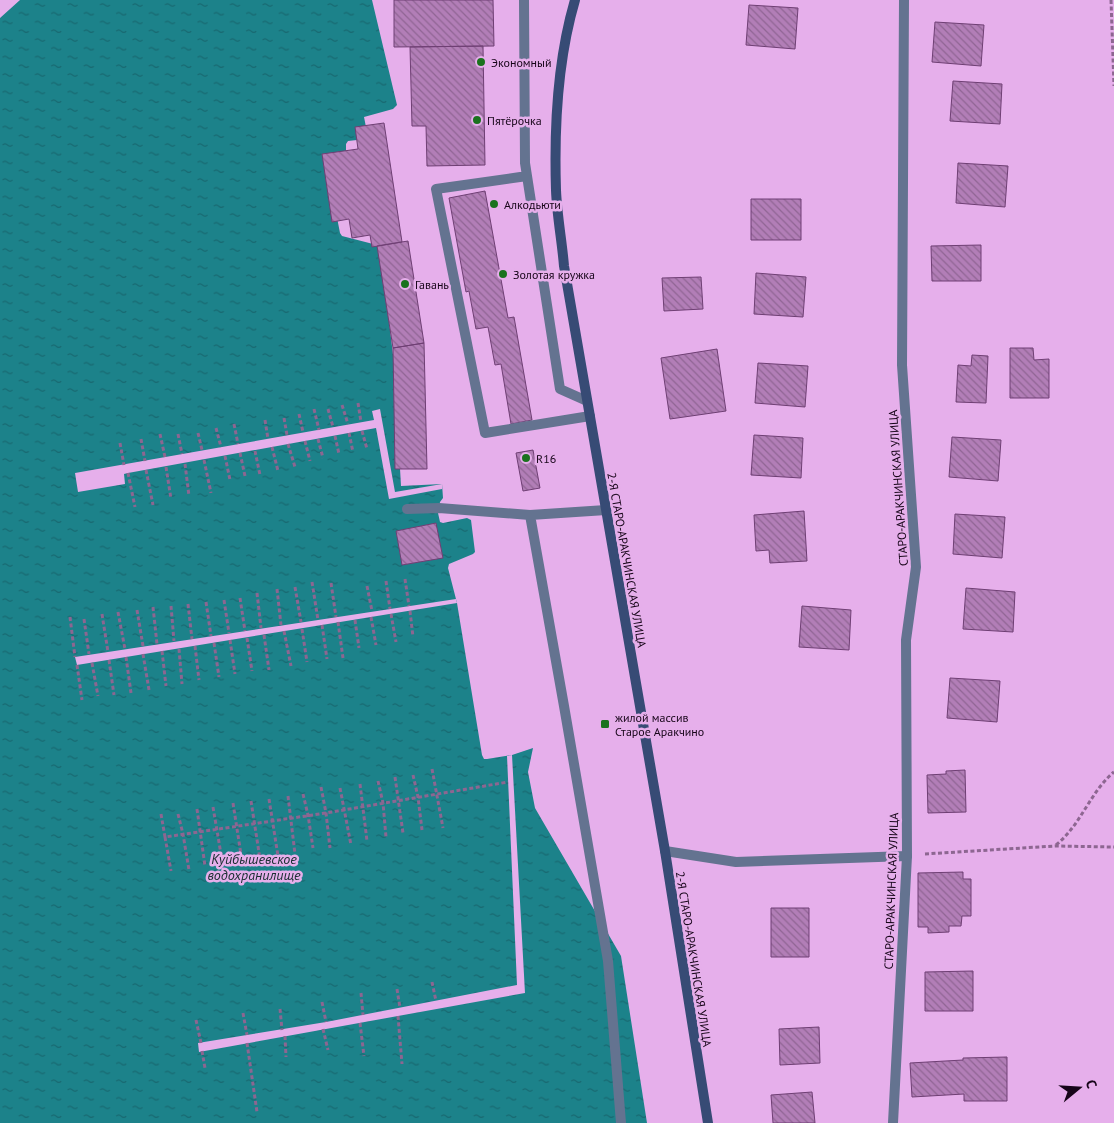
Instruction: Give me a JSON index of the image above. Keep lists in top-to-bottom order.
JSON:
{
  "streets": {
    "main road": ["2-Я СТАРО-АРАКЧИНСКАЯ УЛИЦА"],
    "street": ["СТАРО-АРАКЧИНСКАЯ УЛИЦА"]
  },
  "water": ["Куйбышевское водохранилище"],
  "places": {
    "other": [
      "Экономный",
      "Пятёрочка",
      "Алкодьюти",
      "Золотая кружка",
      "Гавань",
      "R16"
    ],
    "transit": ["жилой массив Старое Аракчино"]
  },
  "north": "right"
}
